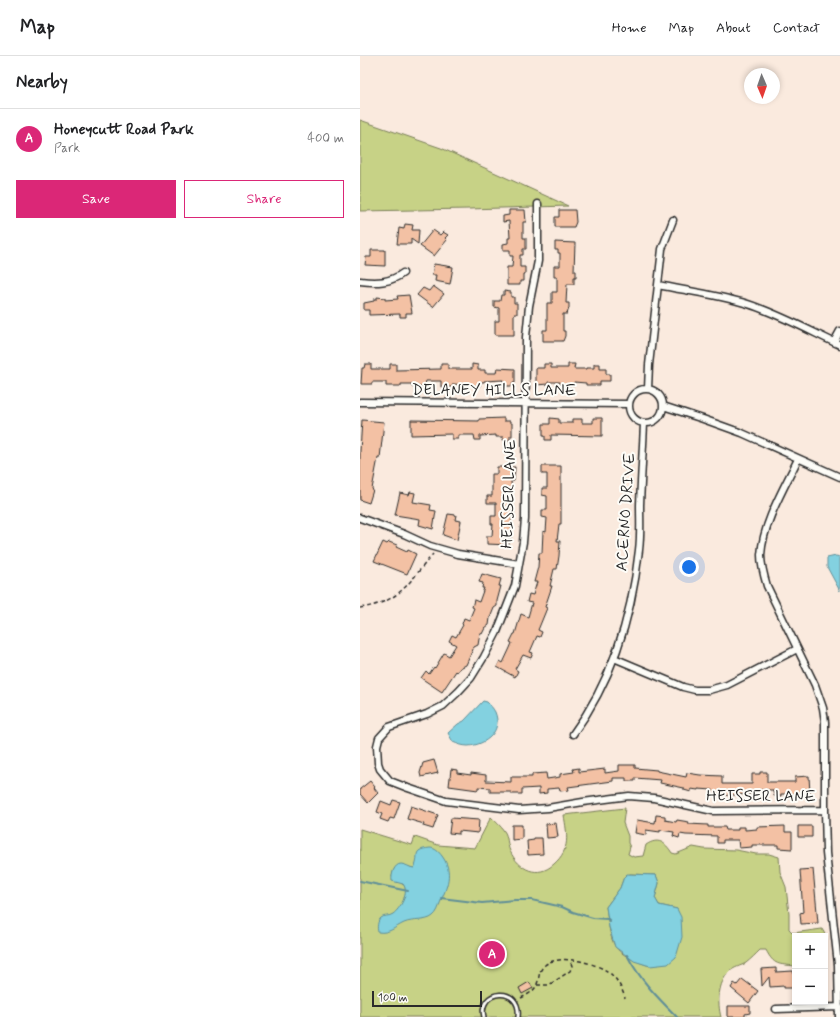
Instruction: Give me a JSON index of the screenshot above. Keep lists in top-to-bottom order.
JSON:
{
  "streets": {
    "street": ["DELANEY HILLS LANE", "HEISSER LANE", "ACERNO DRIVE"]
  },
  "crossings": [
    ["DELANEY HILLS LANE", "HEISSER LANE"],
    ["DELANEY HILLS LANE", "ACERNO DRIVE"]
  ],
  "scale_bar": "100 m",
  "north": "bottom",
  "page": {
    "header": "Map",
    "nav": [
      "Home",
      "Map",
      "About",
      "Contact"
    ],
    "heading": "Nearby",
    "list": [
      {
        "mark": "A",
        "name": "Honeycutt Road Park",
        "note": "Park",
        "value": "400 m"
      }
    ],
    "buttons": ["Save", "Share"],
    "map_buttons": ["+", "−"],
    "pins": "A",
    "scale": "100 m"
  }
}
